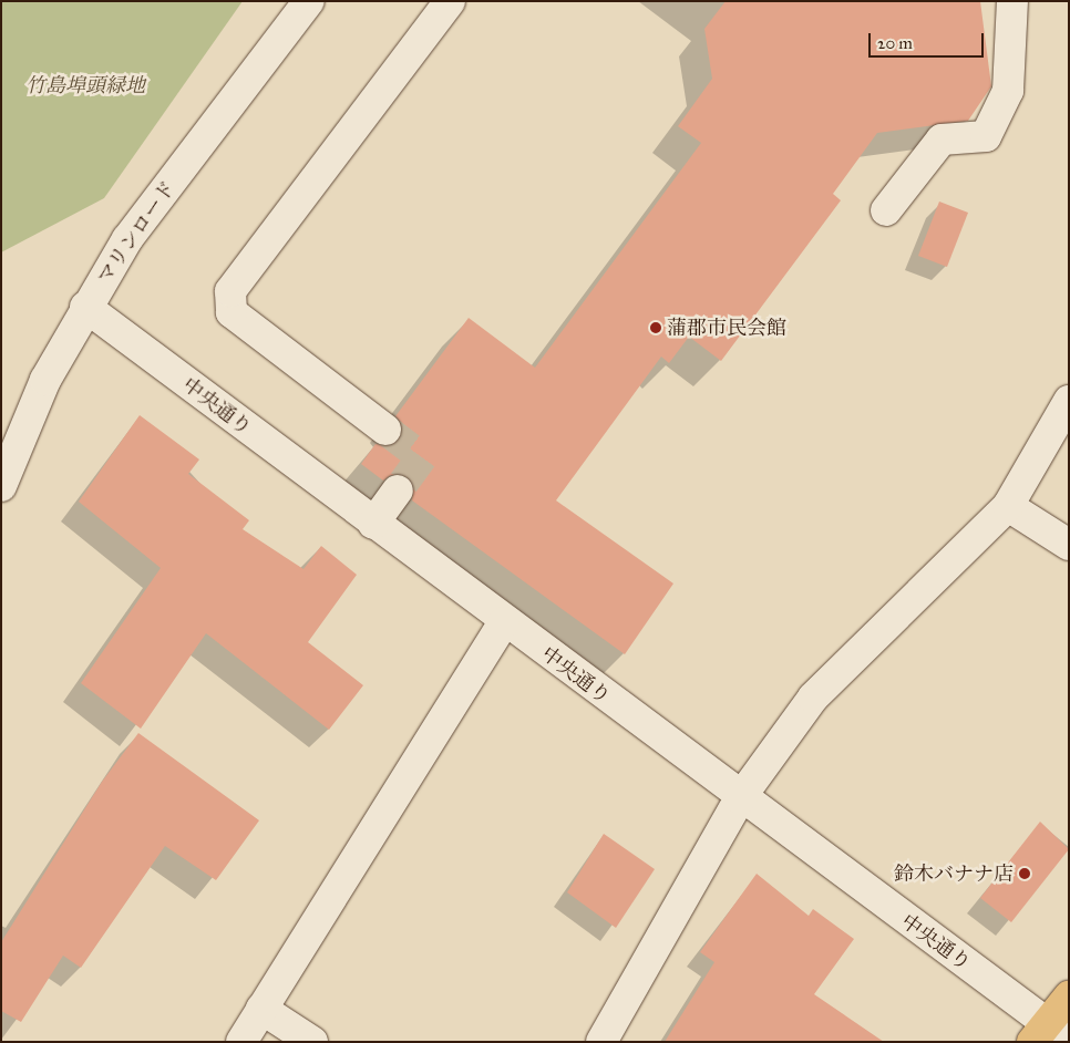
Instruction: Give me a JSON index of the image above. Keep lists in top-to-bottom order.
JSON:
{
  "streets": {
    "street": ["マリンロード", "中央通り"]
  },
  "crossings": [
    ["マリンロード", "中央通り"]
  ],
  "parks": ["竹島埠頭緑地"],
  "places": ["蒲郡市民会館", "鈴木バナナ店"],
  "scale_bar": "20 m"
}
